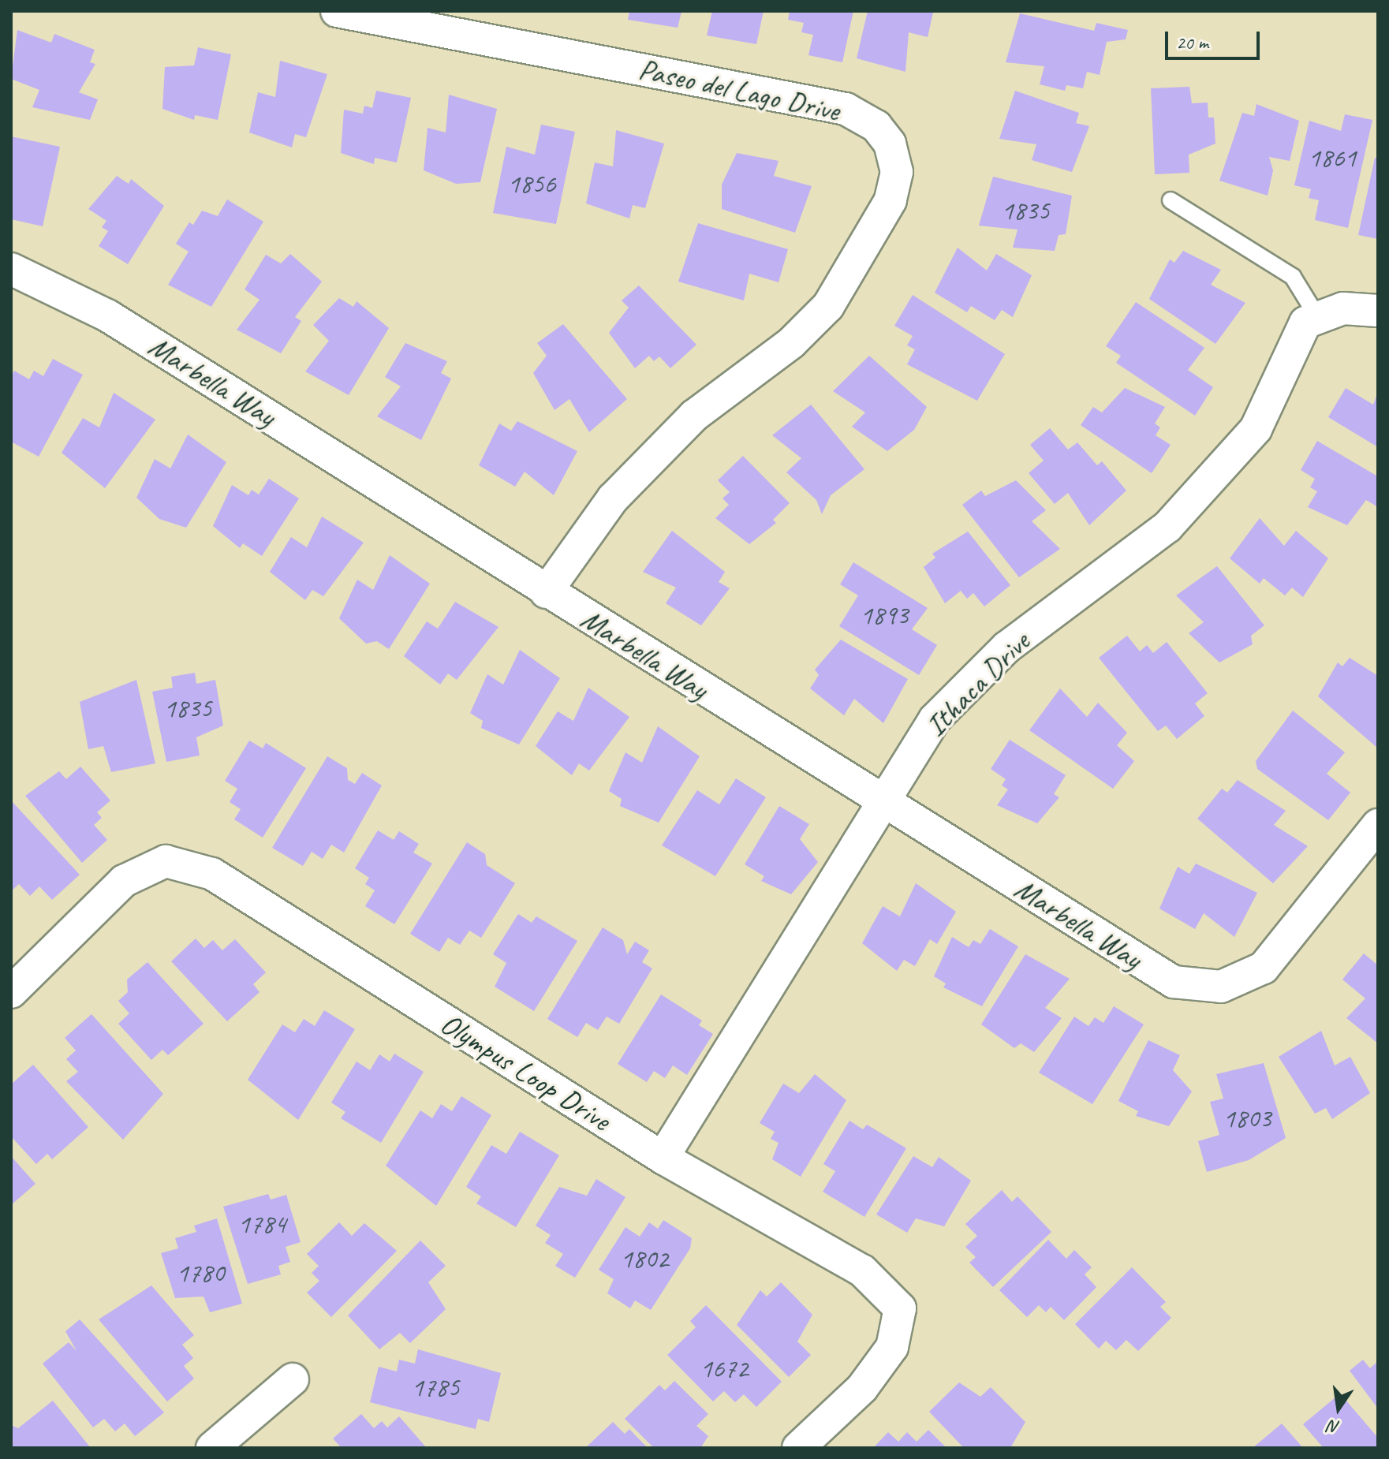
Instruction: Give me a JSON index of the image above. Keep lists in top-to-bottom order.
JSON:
{
  "streets": {
    "street": [
      "Paseo del Lago Drive",
      "Marbella Way",
      "Ithaca Drive",
      "Olympus Loop Drive"
    ]
  },
  "crossings": [
    ["Paseo del Lago Drive", "Marbella Way"],
    ["Marbella Way", "Ithaca Drive"],
    ["Ithaca Drive", "Olympus Loop Drive"]
  ],
  "house_numbers": [
    "1861",
    "1856",
    "1835",
    "1893",
    "1835",
    "1803",
    "1784",
    "1802",
    "1780",
    "1672",
    "1785"
  ],
  "scale_bar": "20 m",
  "north": "bottom"
}
